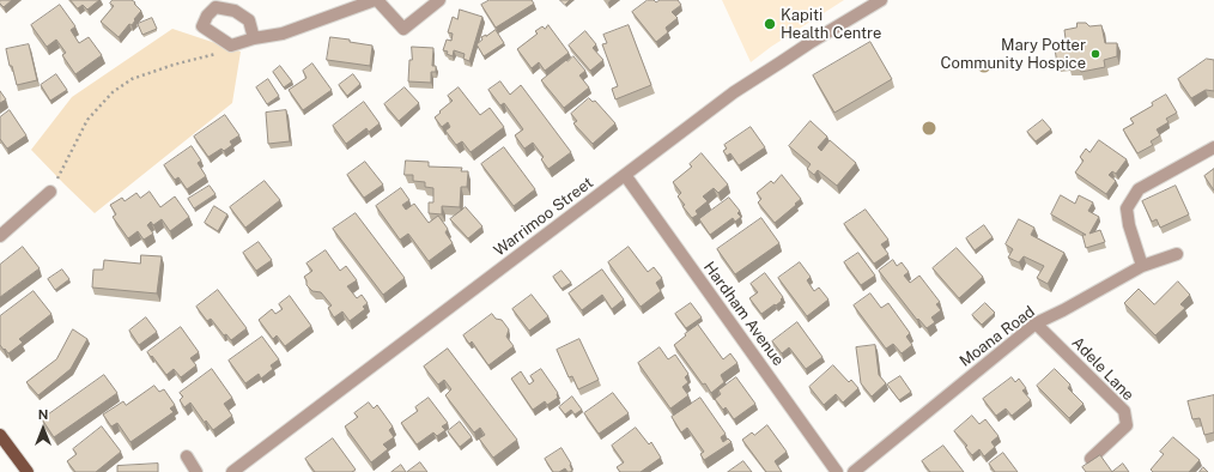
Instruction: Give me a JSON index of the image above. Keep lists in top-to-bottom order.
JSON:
{
  "streets": {
    "street": [
      "Warrimoo Street",
      "Hardham Avenue",
      "Moana Road",
      "Adele Lane"
    ]
  },
  "crossings": [
    ["Warrimoo Street", "Hardham Avenue"],
    ["Moana Road", "Adele Lane"]
  ],
  "places": ["Kapiti Health Centre", "Mary Potter Community Hospice"],
  "north": "top"
}
